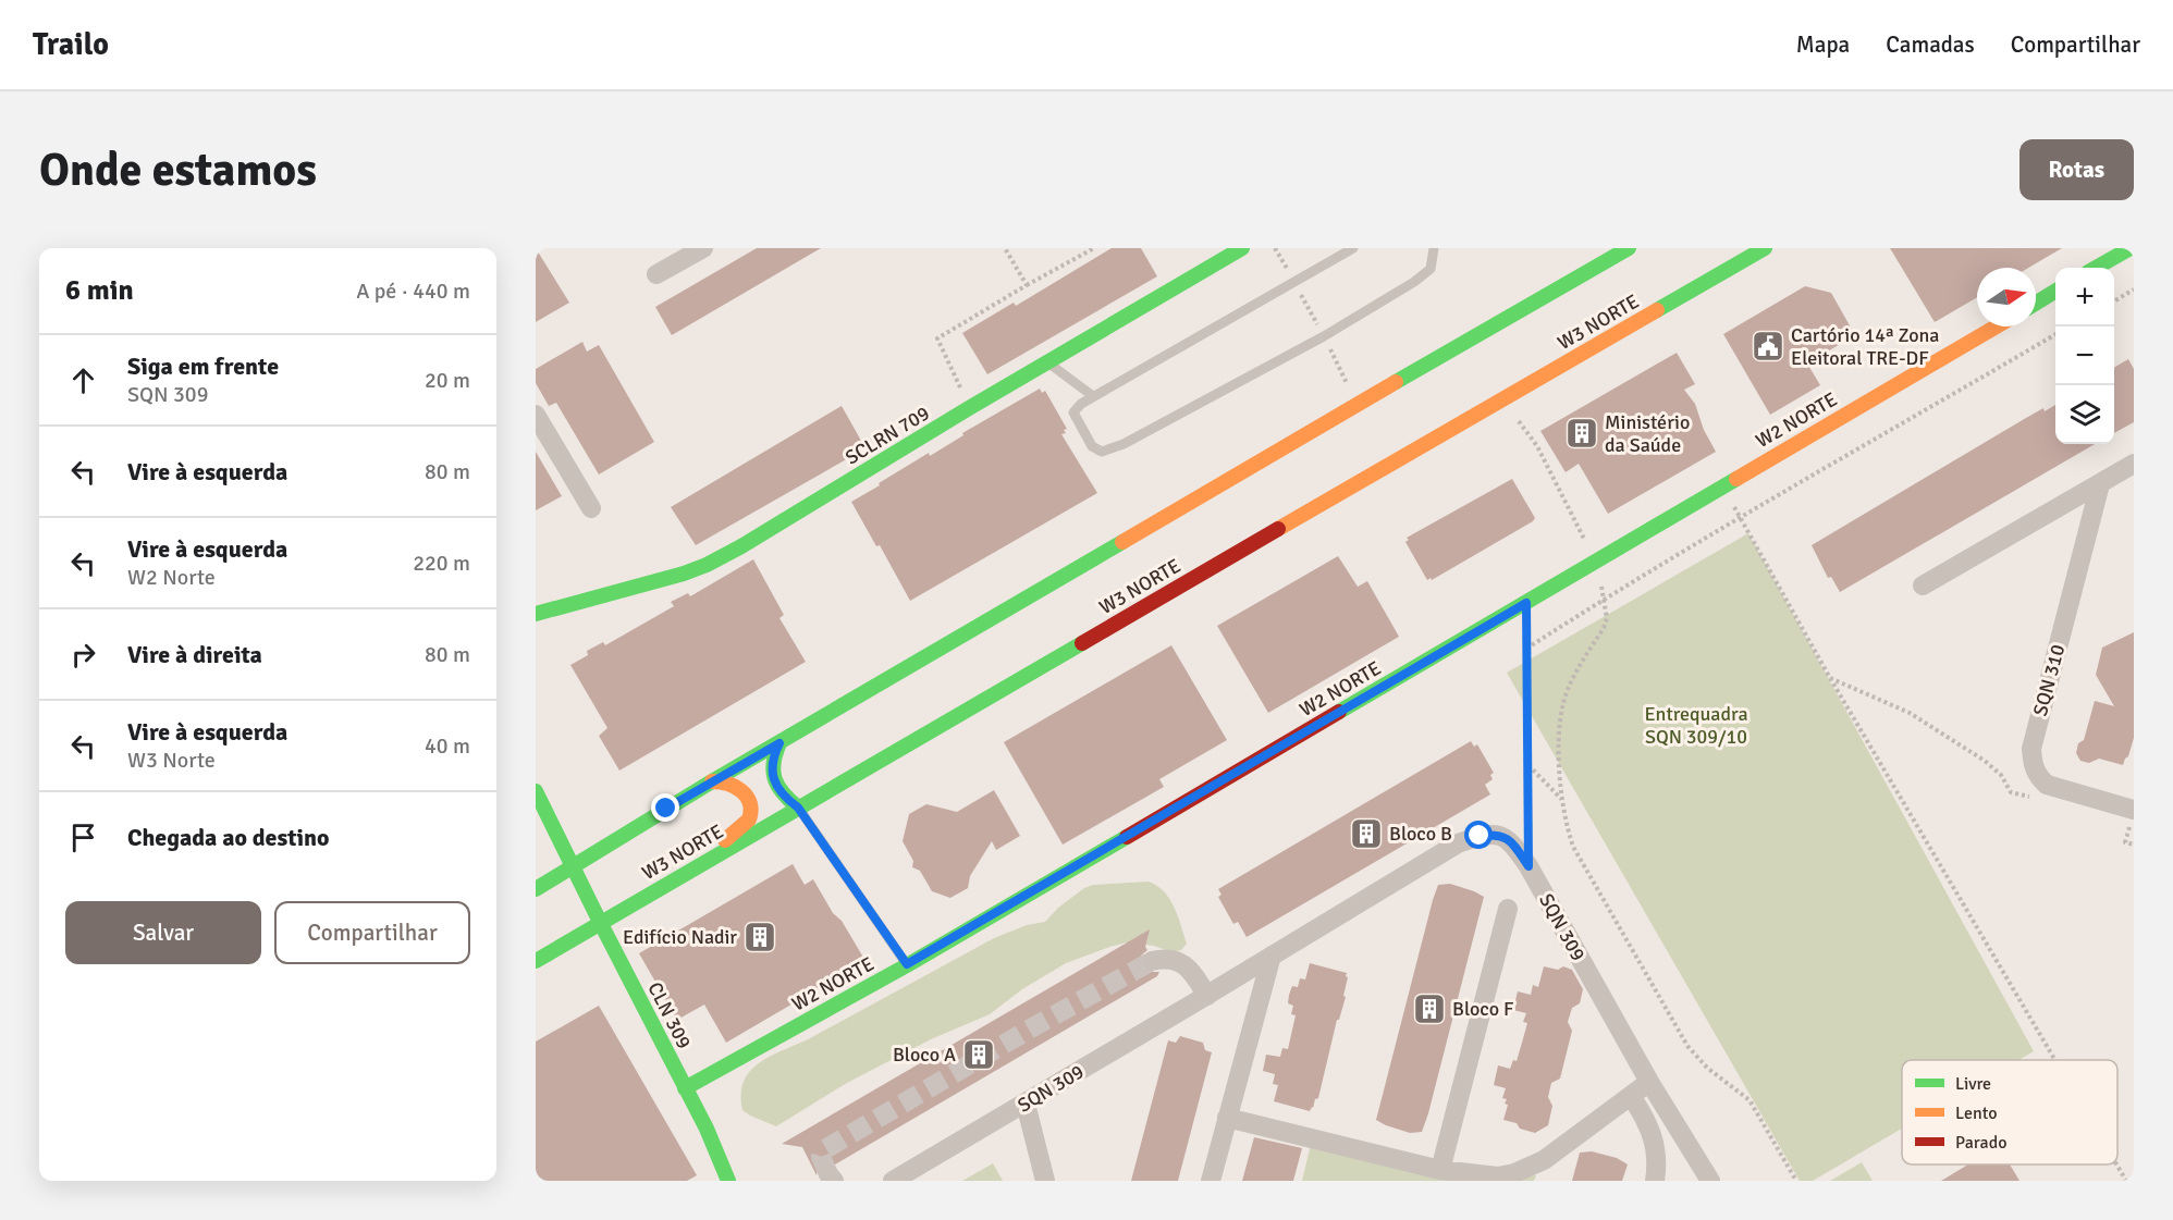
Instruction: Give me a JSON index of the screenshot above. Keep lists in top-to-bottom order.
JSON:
{
  "streets": {
    "main road": [
      "W3 NORTE",
      "W2 NORTE",
      "SCLRN 709",
      "CLN 309"
    ],
    "street": ["SQN 310", "SQN 309"]
  },
  "crossings": [
    ["W3 NORTE", "CLN 309"],
    ["W2 NORTE", "CLN 309"]
  ],
  "parks": ["Entrequadra SQN 309/10"],
  "places": {
    "public building": ["Cartório 14ª Zona Eleitoral TRE-DF"],
    "building": [
      "Ministério da Saúde",
      "Bloco B",
      "Edifício Nadir",
      "Bloco F",
      "Bloco A"
    ]
  },
  "legend": ["Livre", "Lento", "Parado"],
  "north": "right",
  "page": {
    "header": "Trailo",
    "nav": ["Mapa", "Camadas", "Compartilhar"],
    "buttons": [
      "Rotas",
      ["Salvar", "Compartilhar"]
    ],
    "title": "Onde estamos",
    "heading": ["6 min", "A pé · 440 m"],
    "map_buttons": ["+", "−"],
    "list": [
      ["Siga em frente", "SQN 309", "20 m"],
      ["Vire à esquerda", "80 m"],
      ["Vire à esquerda", "W2 Norte", "220 m"],
      ["Vire à direita", "80 m"],
      ["Vire à esquerda", "W3 Norte", "40 m"],
      "Chegada ao destino"
    ]
  }
}
